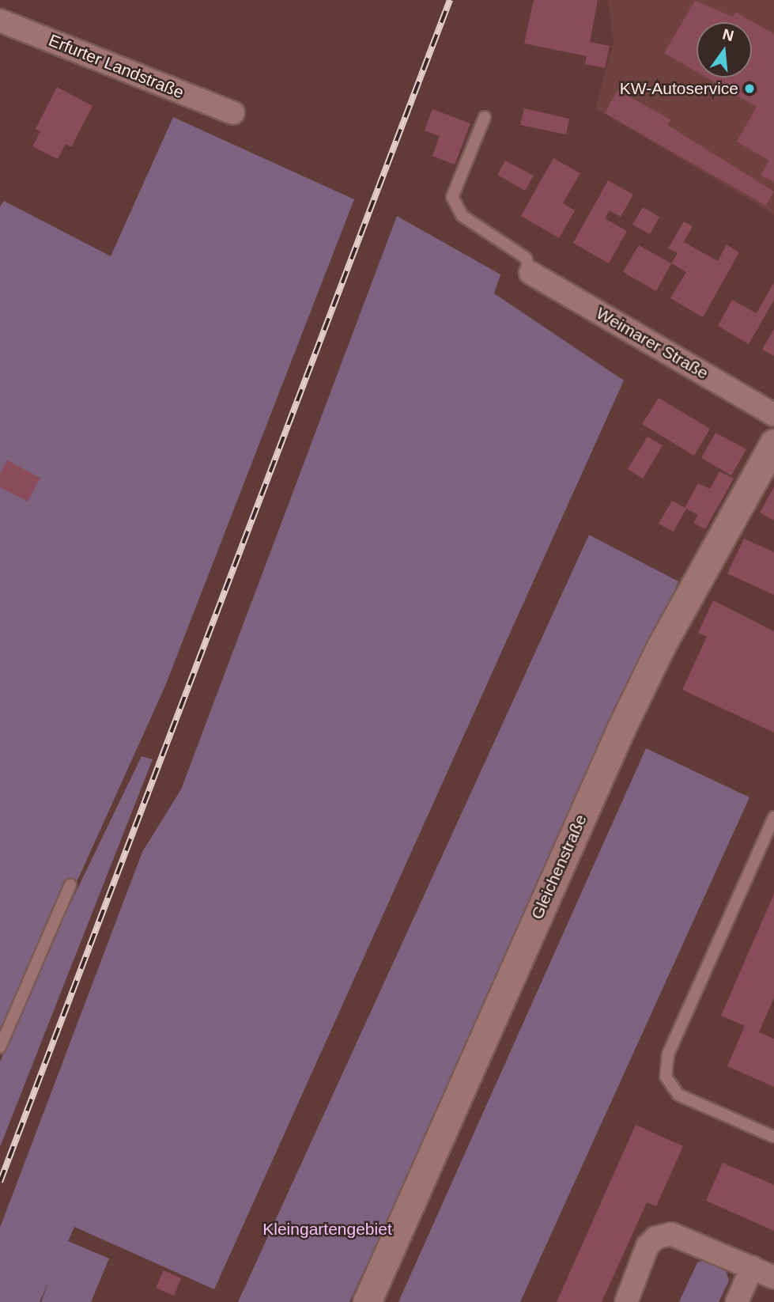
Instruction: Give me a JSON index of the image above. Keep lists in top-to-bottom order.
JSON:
{
  "streets": {
    "street": ["Erfurter Landstraße", "Weimarer Straße", "Gleichenstraße"]
  },
  "parks": ["Kleingartengebiet"],
  "places": ["KW-Autoservice"],
  "north": "top"
}
